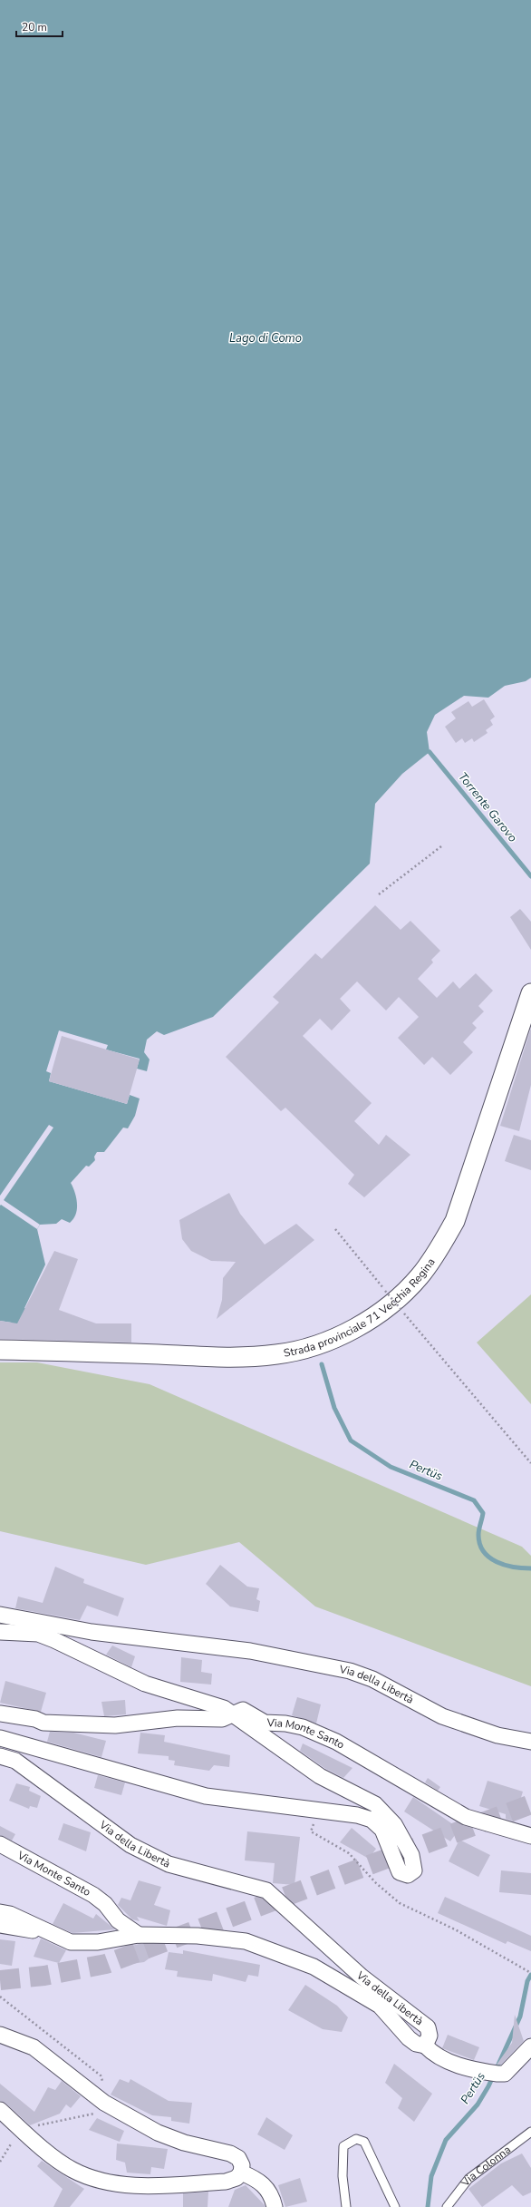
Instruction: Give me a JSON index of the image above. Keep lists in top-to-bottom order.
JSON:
{
  "streets": {
    "street": ["Strada provinciale 71 Vecchia Regina", "Via della Libertà", "Via Monte Santo"],
    "lane": ["Via Colonna"]
  },
  "crossings": [
    ["Via della Libertà", "Via Monte Santo"]
  ],
  "water": ["Lago di Como", "Torrente Garovo", "Pertüs"],
  "scale_bar": "20 m"
}
